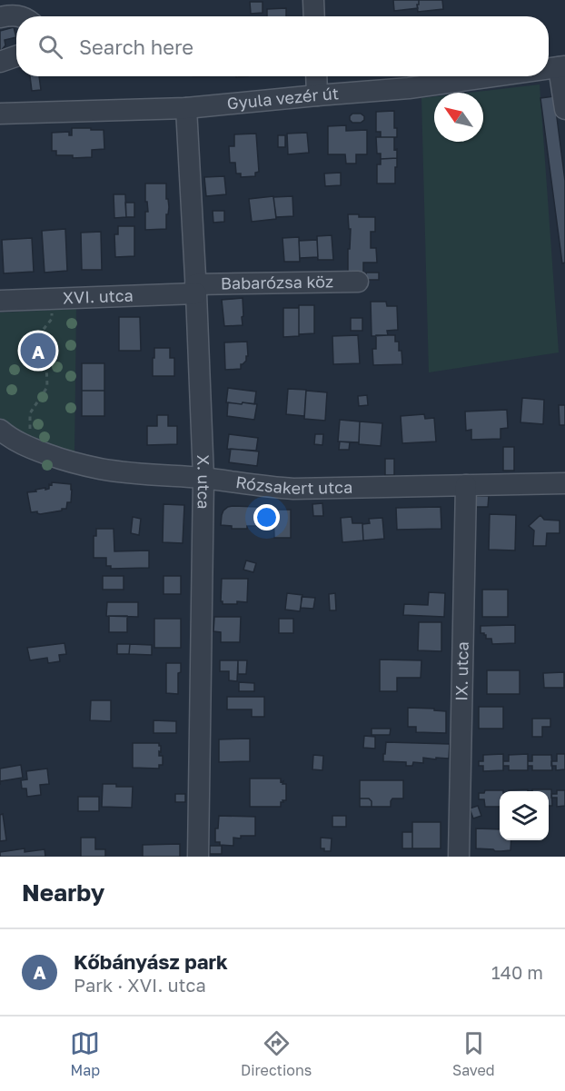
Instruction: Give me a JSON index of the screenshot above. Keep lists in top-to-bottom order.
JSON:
{
  "streets": {
    "street": [
      "Gyula vezér út",
      "Babarózsa köz",
      "XVI. utca",
      "X. utca",
      "Rózsakert utca",
      "IX. utca"
    ]
  },
  "crossings": [
    ["Gyula vezér út", "X. utca"],
    ["Babarózsa köz", "XVI. utca"],
    ["Babarózsa köz", "X. utca"],
    ["XVI. utca", "X. utca"],
    ["X. utca", "Rózsakert utca"],
    ["Rózsakert utca", "IX. utca"]
  ],
  "north": "top left",
  "page": {
    "search": "Search here",
    "pins": "A",
    "heading": "Nearby",
    "list": [
      {
        "mark": "A",
        "name": "Kőbányász park",
        "note": "Park · XVI. utca",
        "value": "140 m"
      }
    ],
    "nav": ["Map", "Directions", "Saved"]
  }
}
